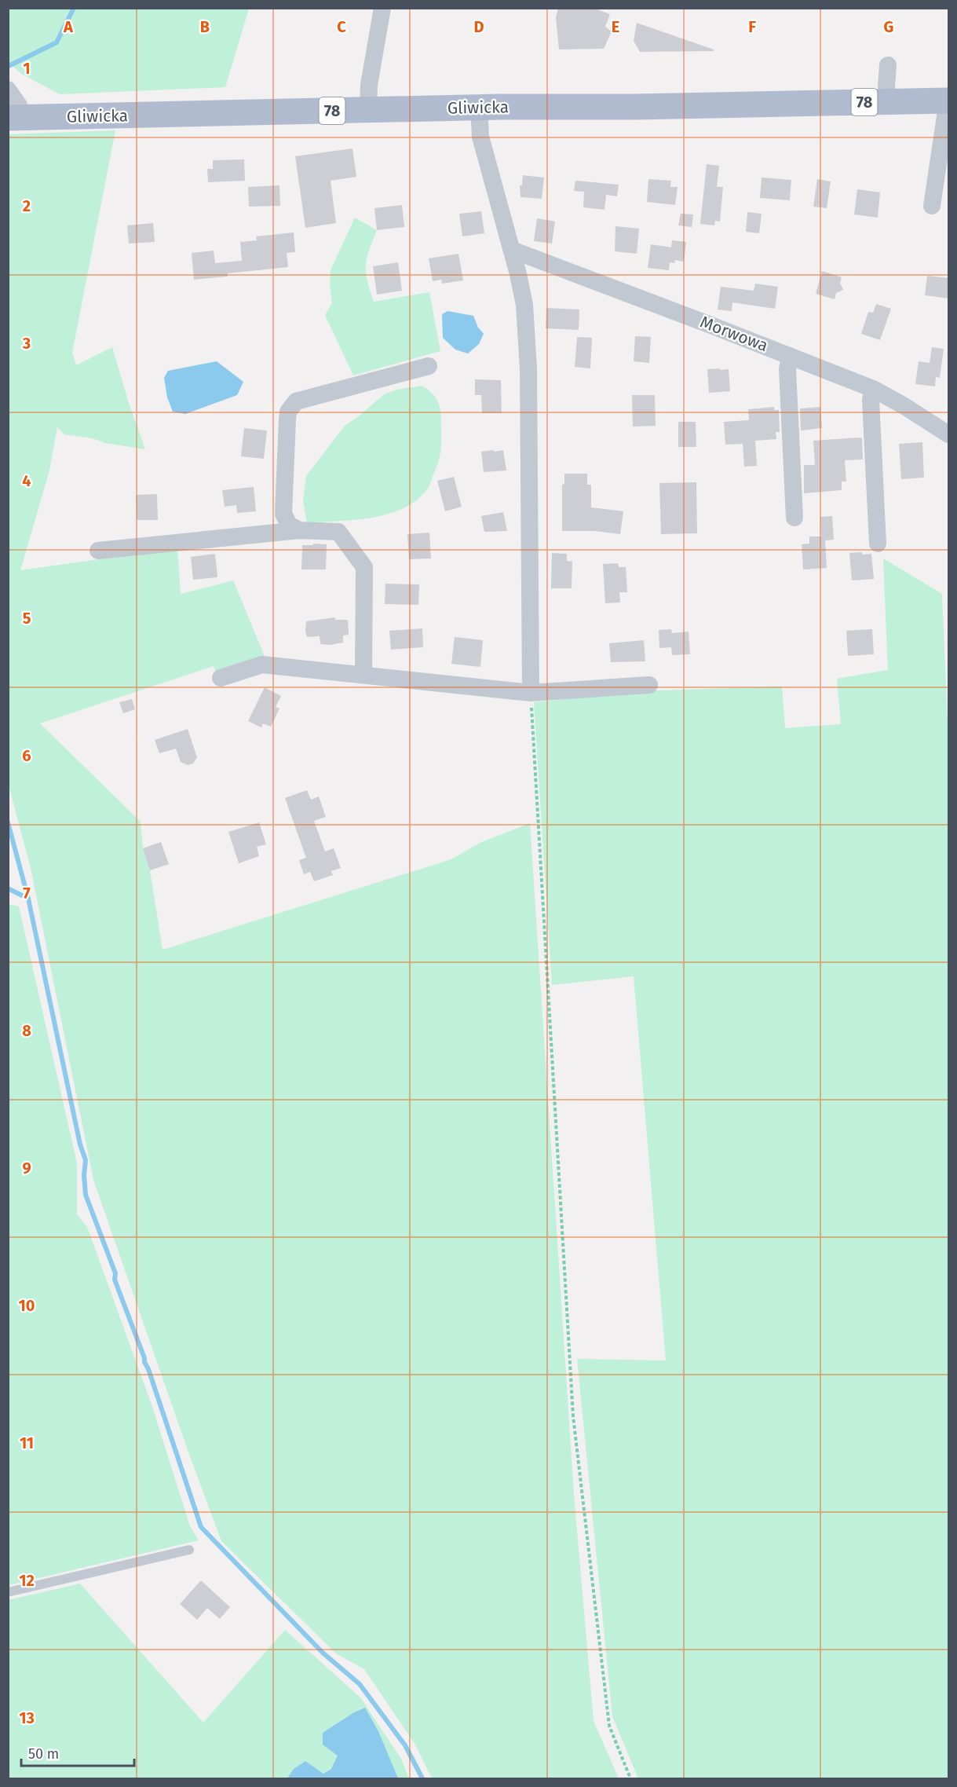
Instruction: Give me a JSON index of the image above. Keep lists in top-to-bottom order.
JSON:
{
  "streets": {
    "main road": ["78", "Gliwicka"],
    "street": ["Morwowa"]
  },
  "scale_bar": "50 m",
  "grid": {
    "columns": [
      "A",
      "B",
      "C",
      "D",
      "E",
      "F",
      "G"
    ],
    "rows": [
      "1",
      "2",
      "3",
      "4",
      "5",
      "6",
      "7",
      "8",
      "9",
      "10",
      "11",
      "12",
      "13"
    ]
  }
}
